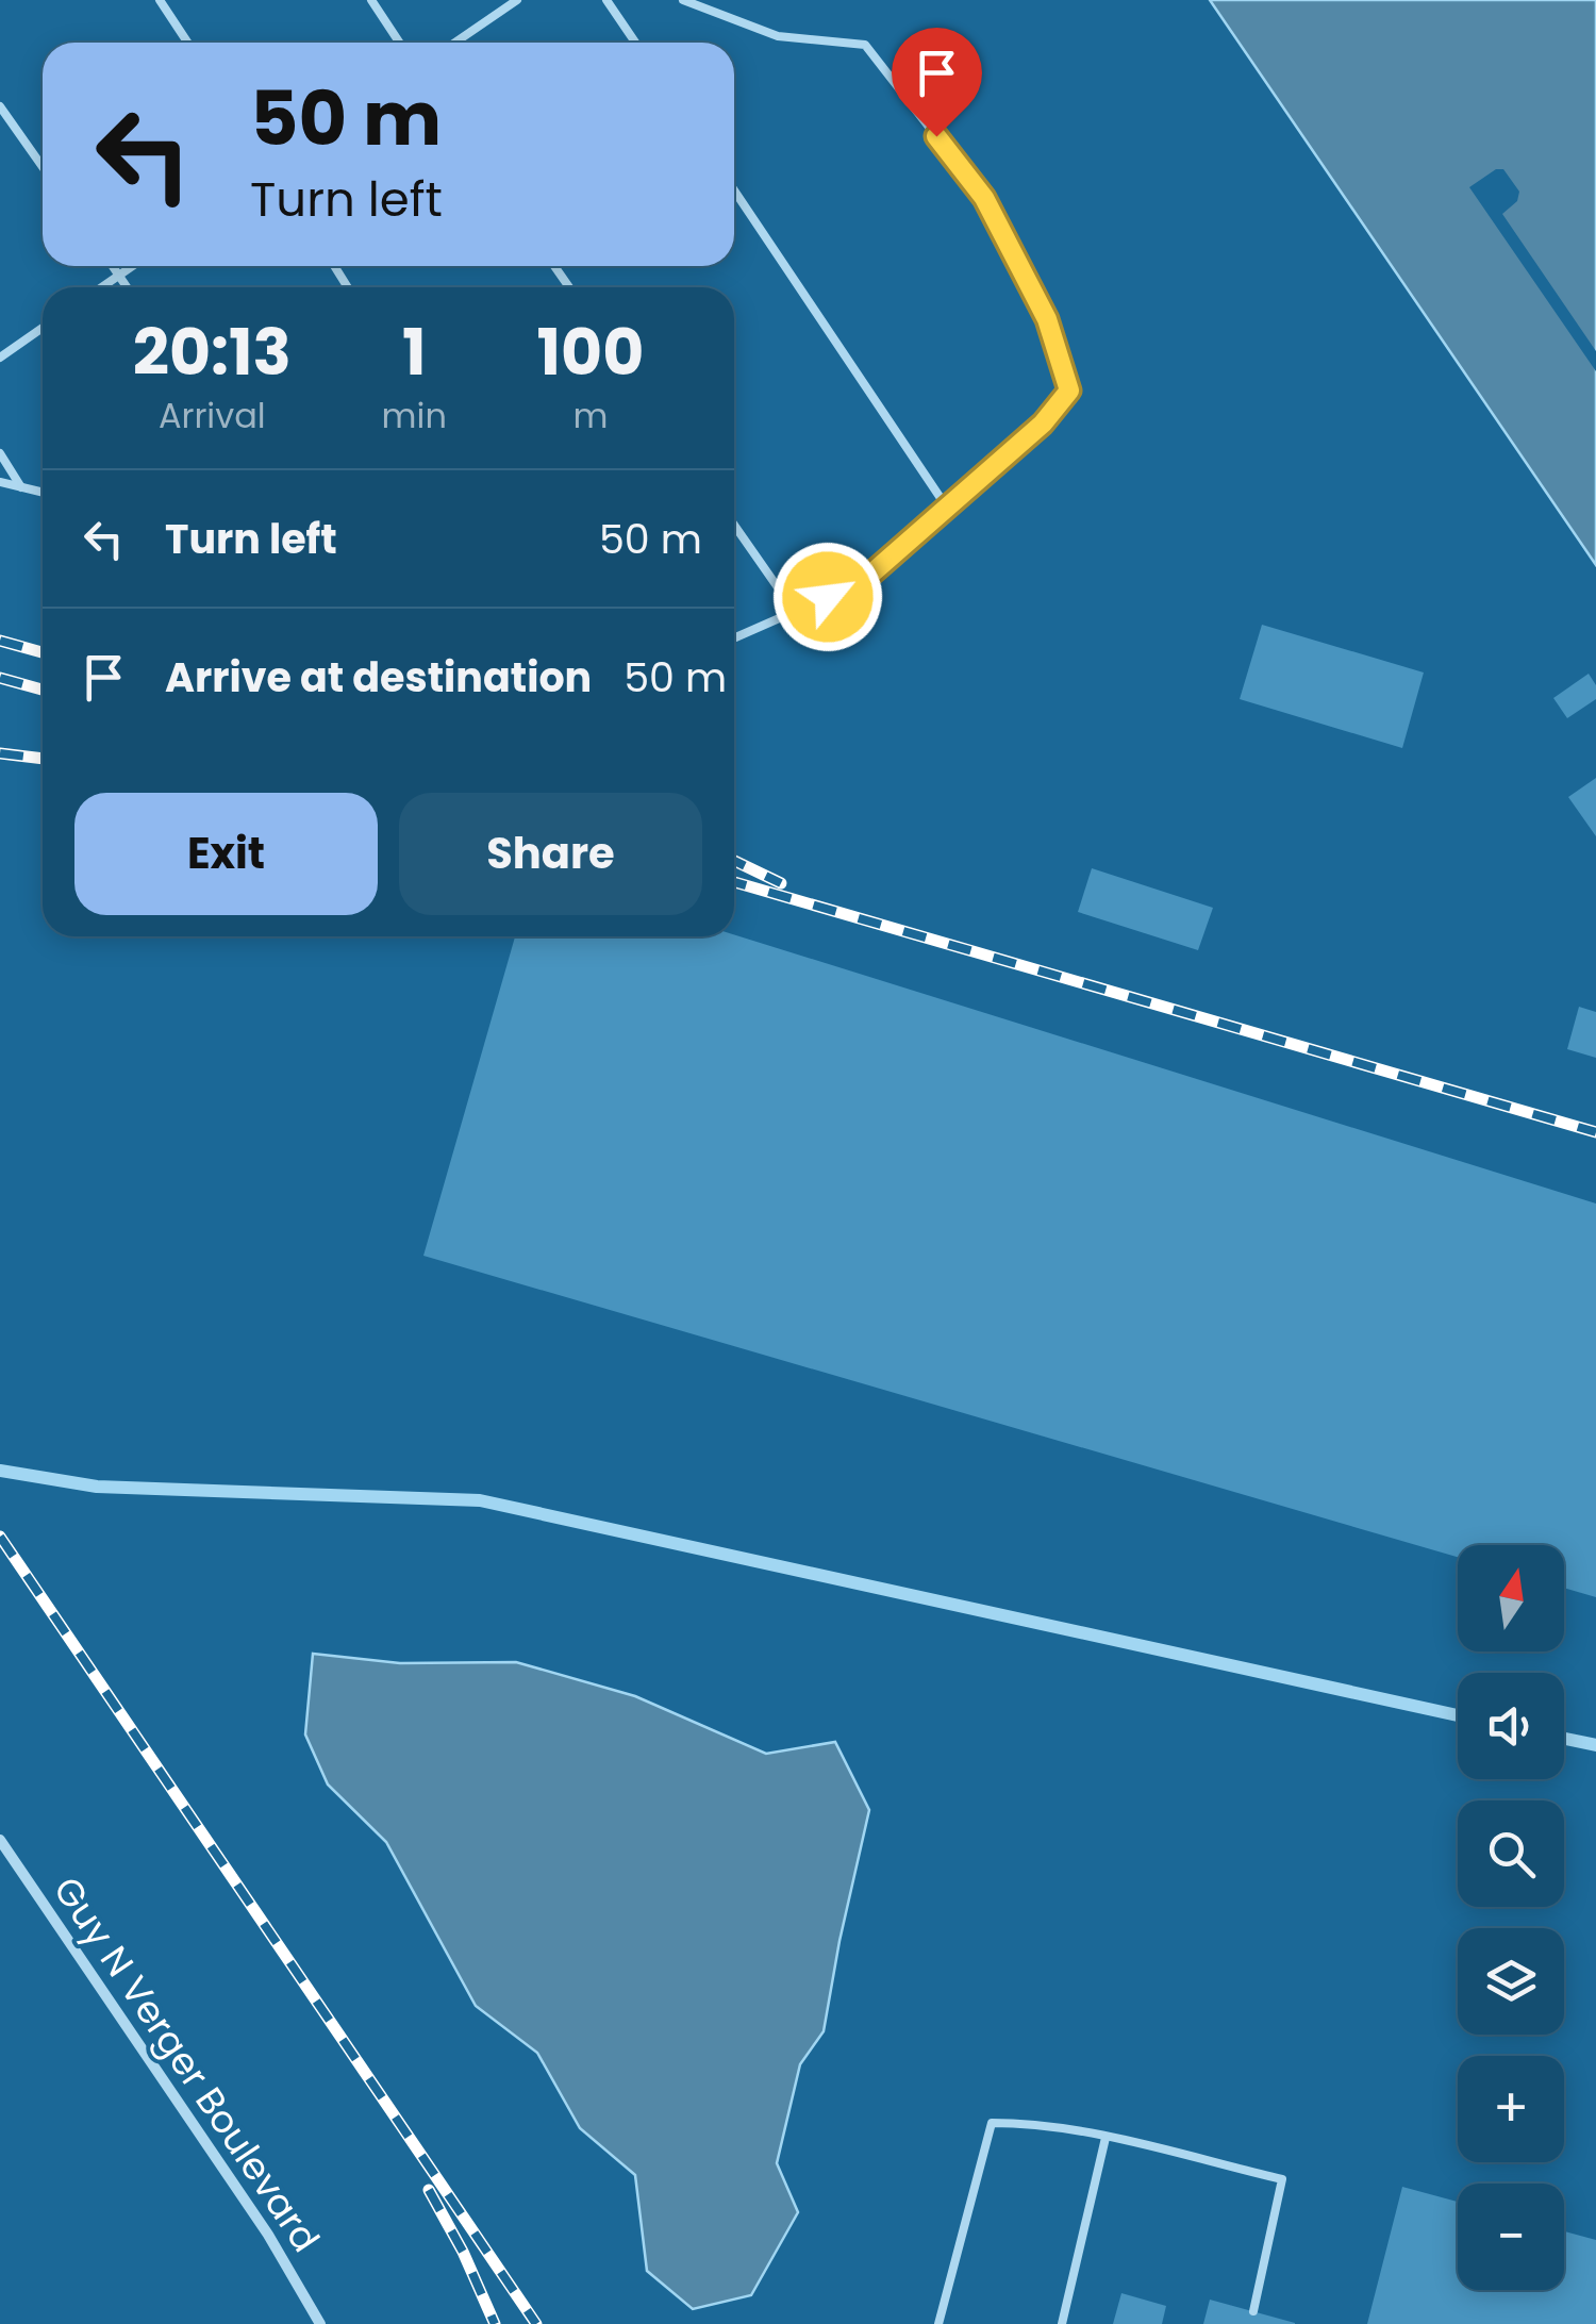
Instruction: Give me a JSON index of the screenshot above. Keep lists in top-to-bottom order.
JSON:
{
  "streets": {
    "street": ["Guy N Verger Boulevard"]
  },
  "north": "top",
  "page": {
    "turn": ["50 m", "Turn left"],
    "eta": [
      "20:13",
      "Arrival",
      "1",
      "min",
      "100",
      "m"
    ],
    "list": [
      {
        "name": "Turn left",
        "value": "50 m"
      },
      {
        "name": "Arrive at destination",
        "value": "50 m"
      }
    ],
    "buttons": ["Exit", "Share"],
    "map_buttons": ["+", "−"]
  }
}
